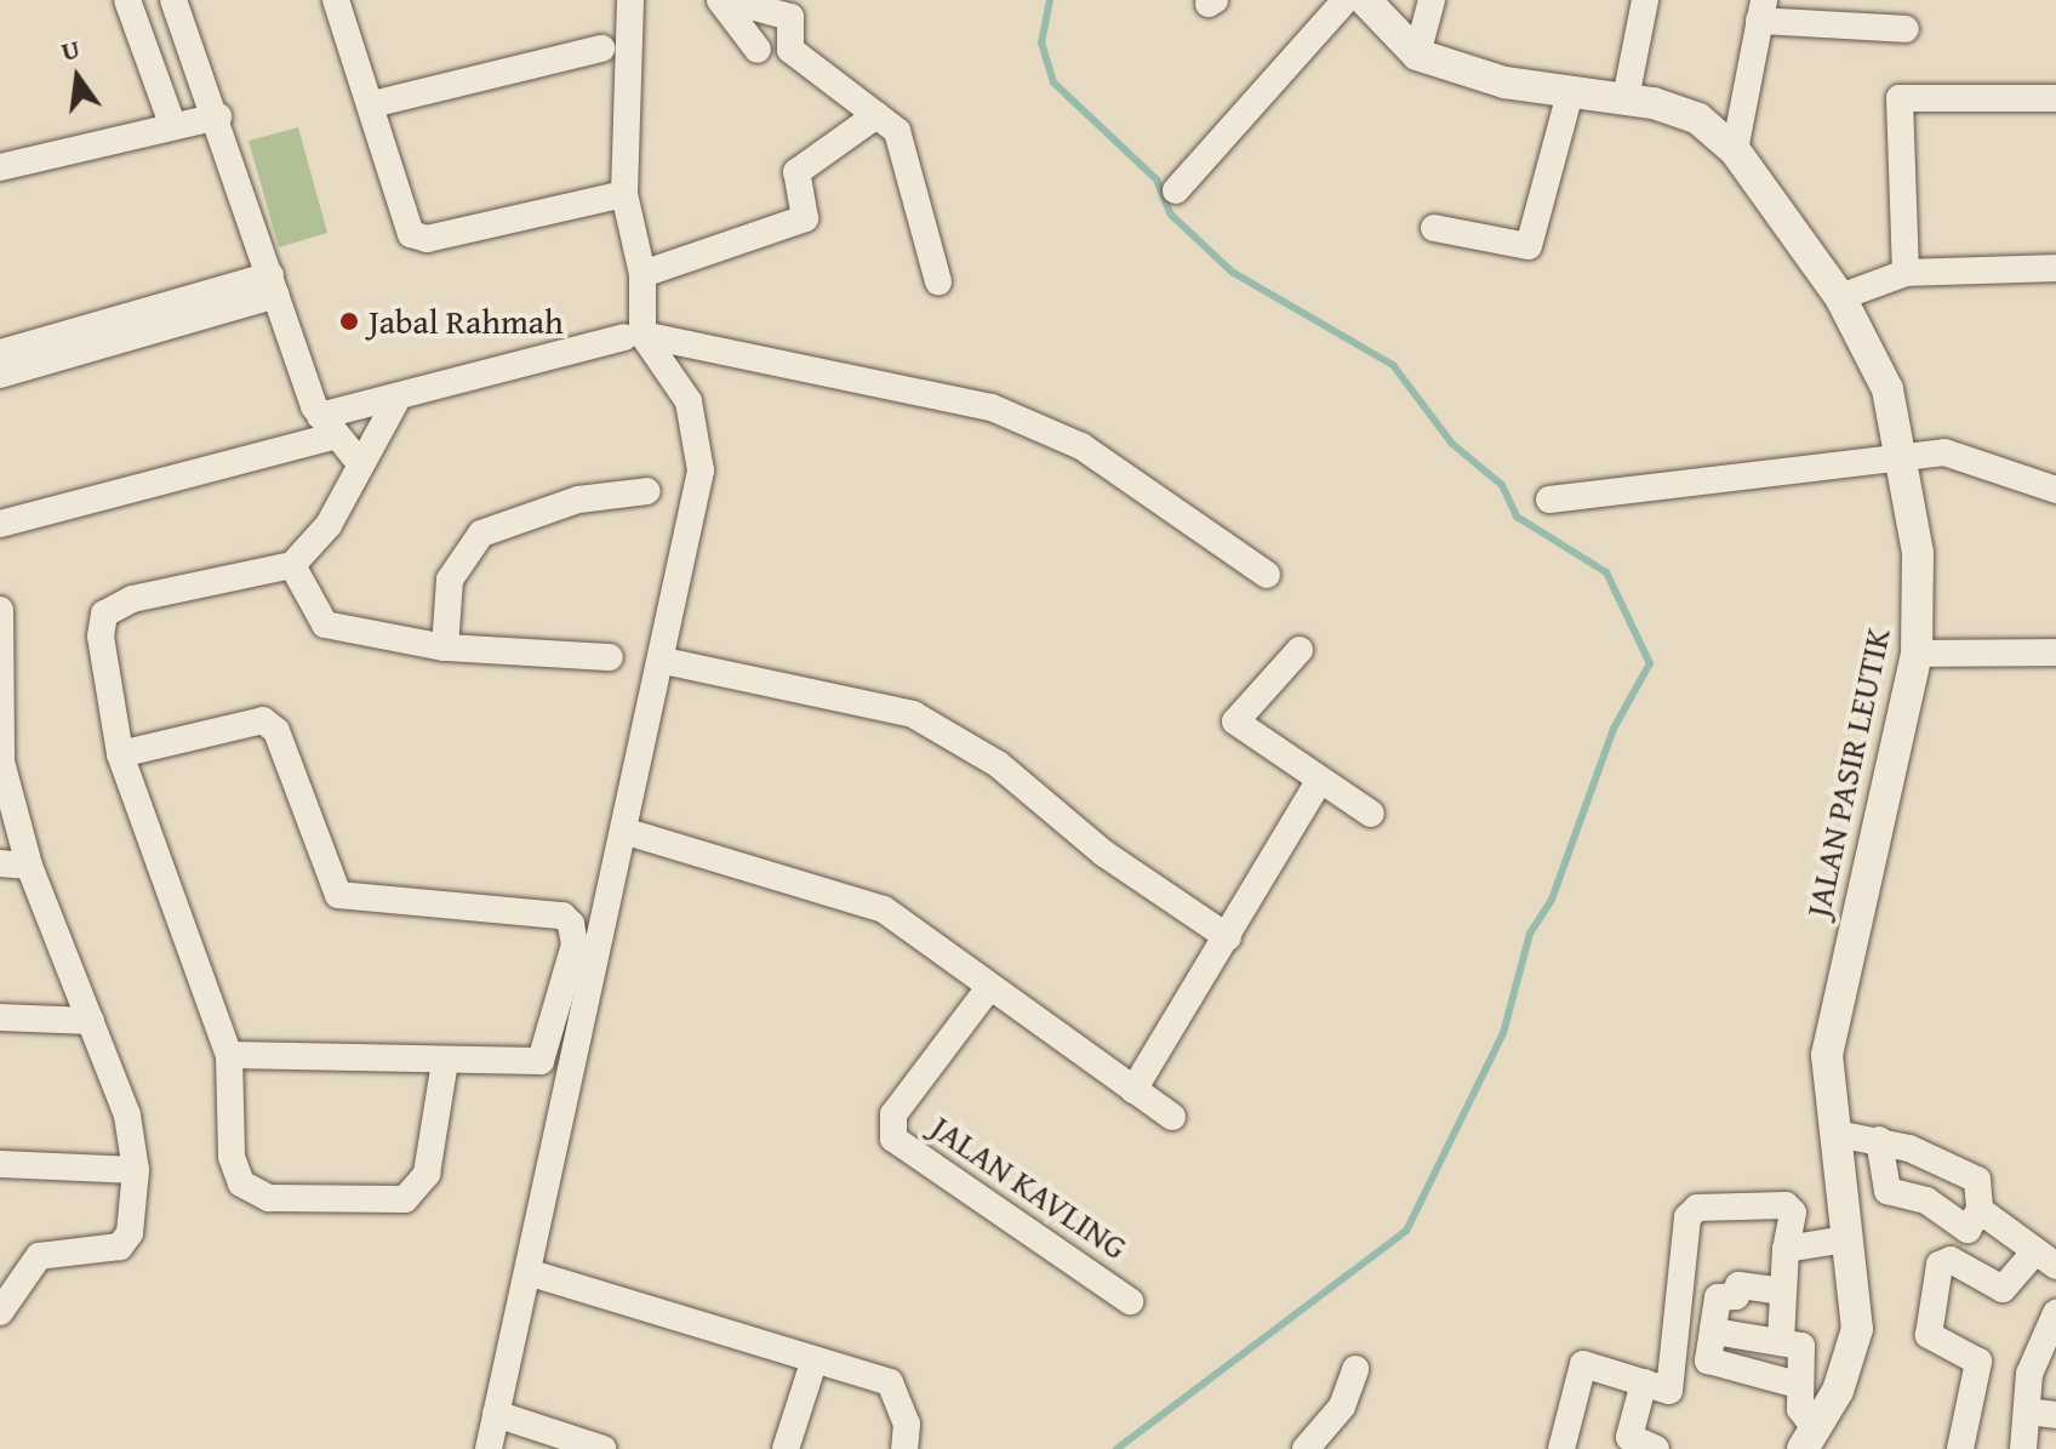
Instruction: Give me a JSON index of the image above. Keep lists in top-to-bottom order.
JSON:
{
  "streets": {
    "street": ["JALAN PASIR LEUTIK", "JALAN KAVLING"]
  },
  "places": ["Jabal Rahmah"],
  "north": "top"
}
